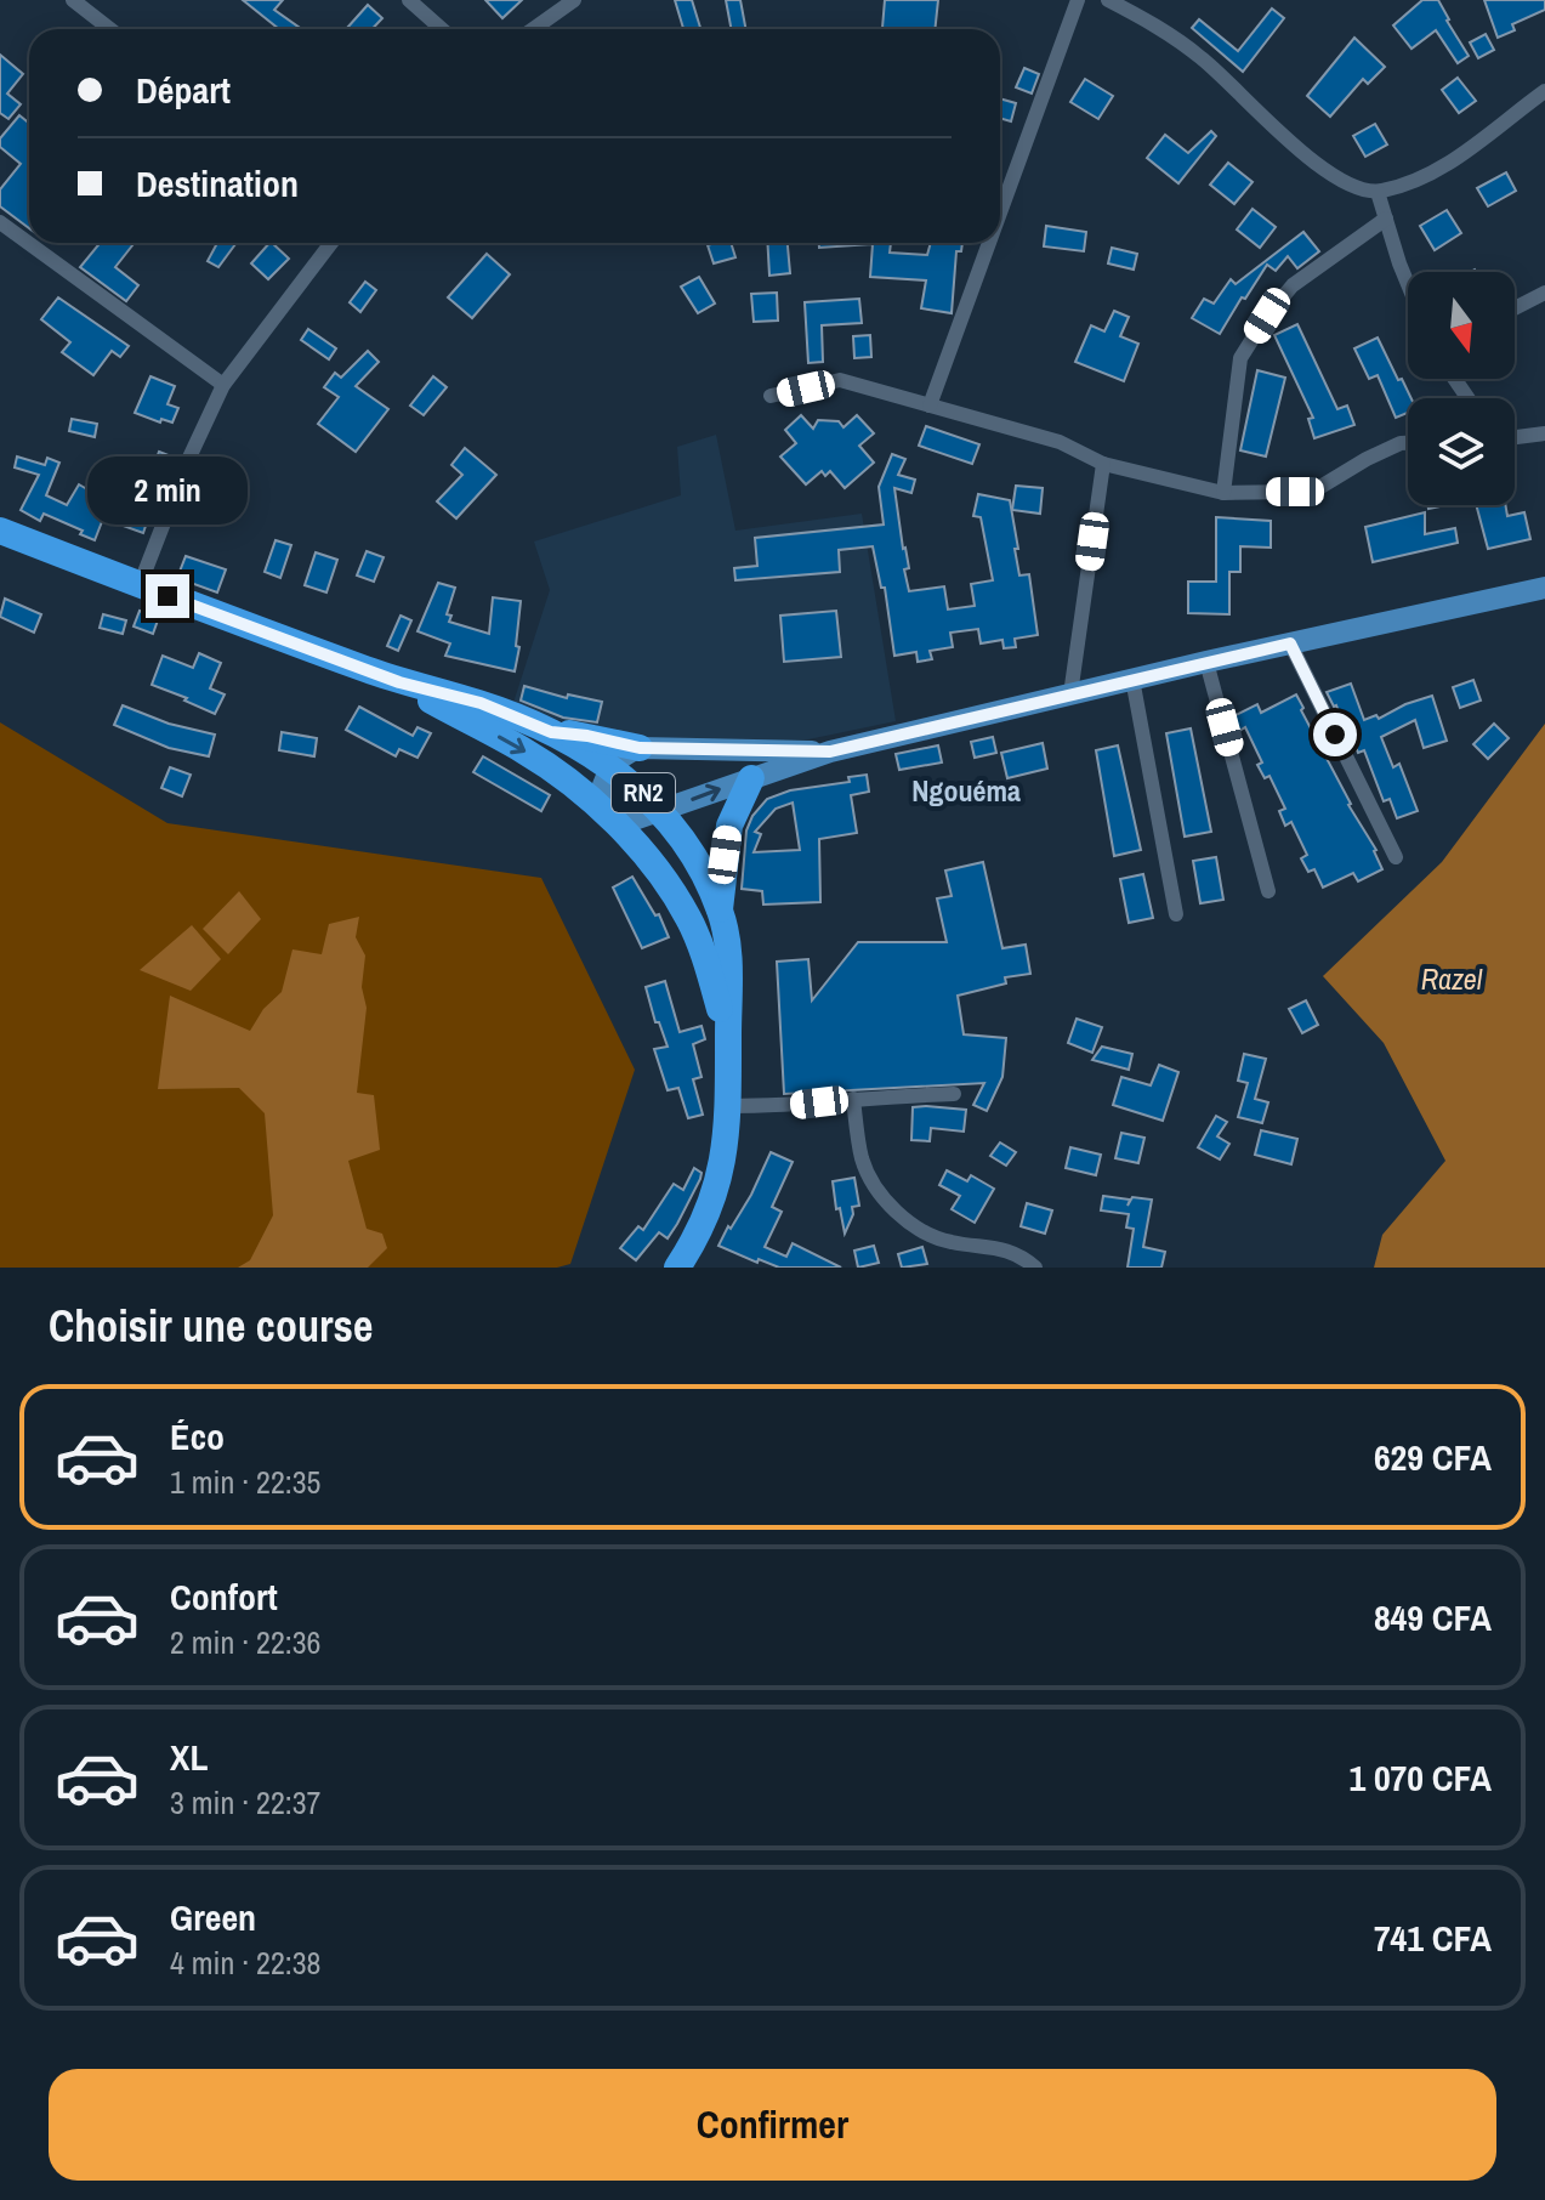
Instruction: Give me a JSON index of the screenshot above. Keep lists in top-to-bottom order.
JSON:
{
  "streets": {
    "highway": ["RN2"]
  },
  "districts": ["Ngouéma"],
  "water": ["Razel"],
  "north": "bottom",
  "page": {
    "banner": ["Départ", "Destination"],
    "bubble": "2 min",
    "heading": "Choisir une course",
    "list": [
      {
        "name": "Éco",
        "note": "1 min · 22:35",
        "value": "629 CFA"
      },
      {
        "name": "Confort",
        "note": "2 min · 22:36",
        "value": "849 CFA"
      },
      {
        "name": "XL",
        "note": "3 min · 22:37",
        "value": "1 070 CFA"
      },
      {
        "name": "Green",
        "note": "4 min · 22:38",
        "value": "741 CFA"
      }
    ],
    "buttons": "Confirmer"
  }
}
